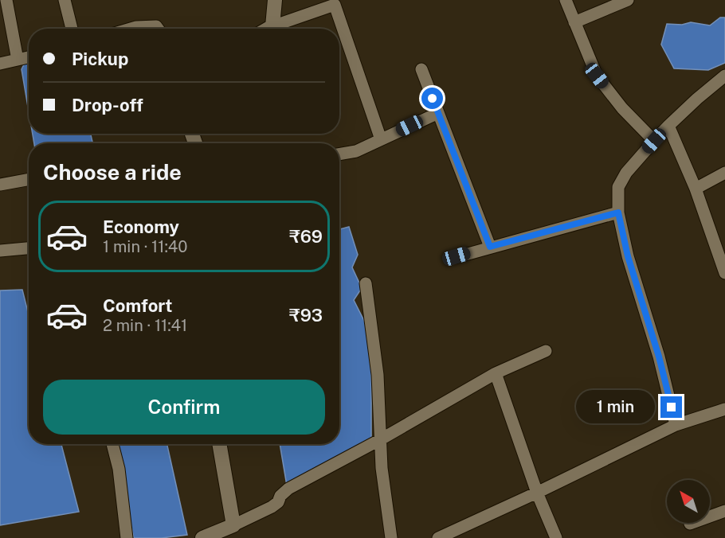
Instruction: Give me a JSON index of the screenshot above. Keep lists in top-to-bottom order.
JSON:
{
  "north": "top left",
  "page": {
    "banner": ["Pickup", "Drop-off"],
    "heading": "Choose a ride",
    "list": [
      {
        "name": "Economy",
        "note": "1 min · 11:40",
        "value": "₹69"
      },
      {
        "name": "Comfort",
        "note": "2 min · 11:41",
        "value": "₹93"
      }
    ],
    "buttons": "Confirm",
    "bubble": "1 min"
  }
}
